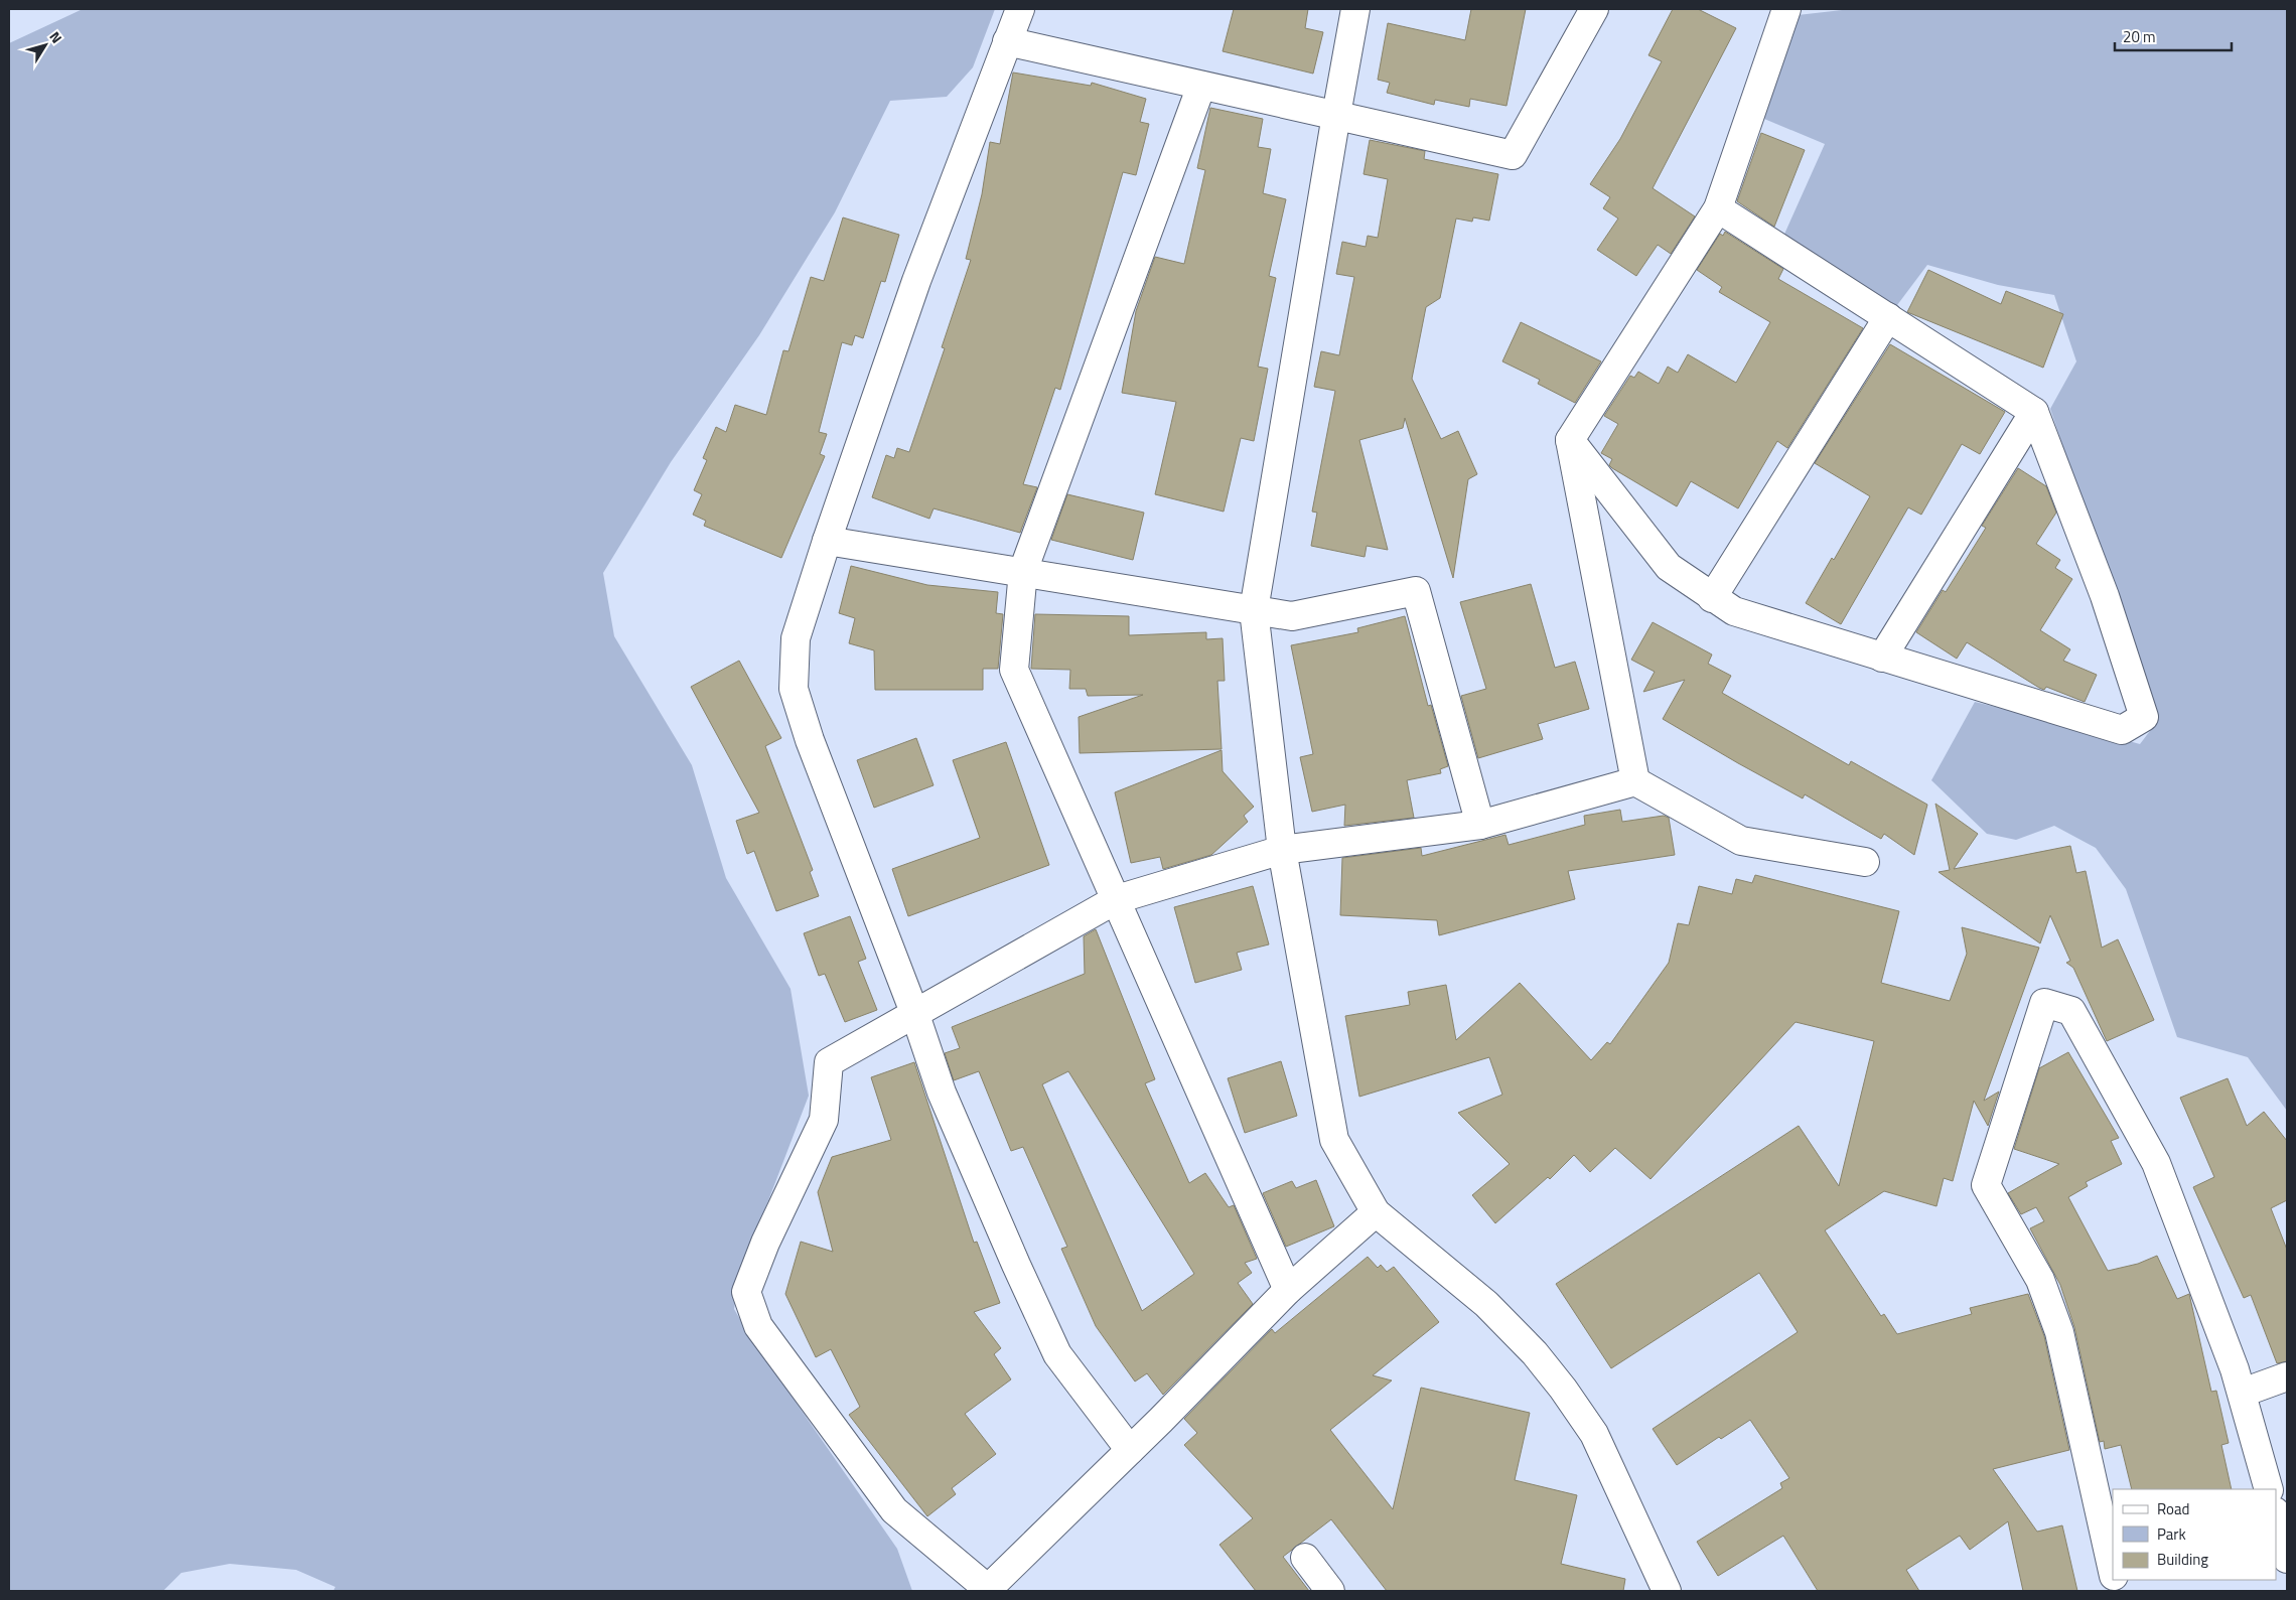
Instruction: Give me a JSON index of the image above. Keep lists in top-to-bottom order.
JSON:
{
  "legend": ["Road", "Park", "Building"],
  "scale_bar": "20 m",
  "north": "top right"
}
